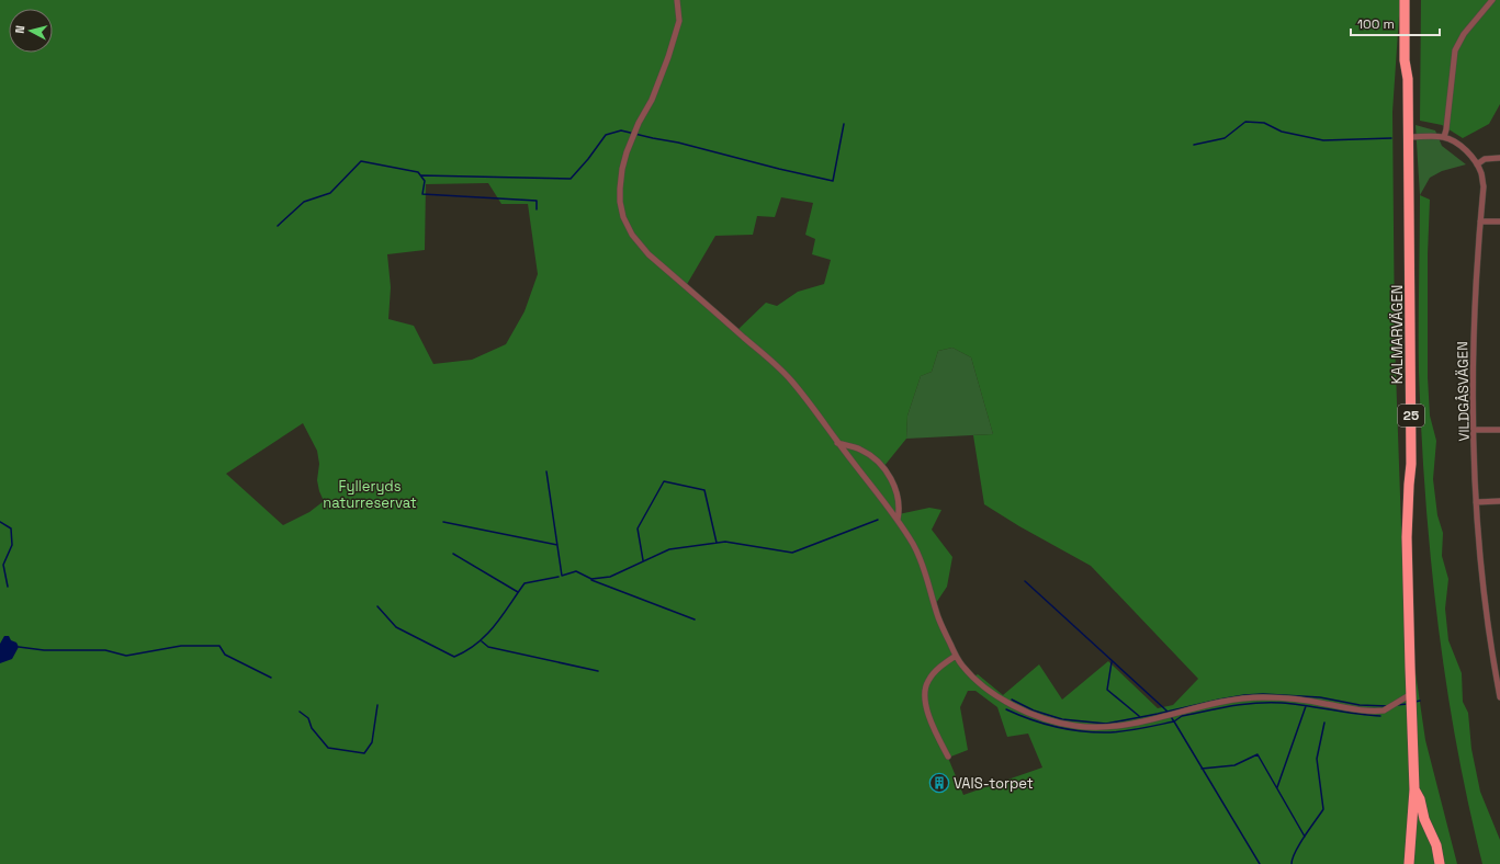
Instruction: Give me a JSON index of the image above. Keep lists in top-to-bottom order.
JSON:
{
  "streets": {
    "highway": ["KALMARVÄGEN", "25"],
    "street": ["VILDGÅSVÄGEN"]
  },
  "parks": ["Fylleryds naturreservat"],
  "places": {
    "building": ["VAIS-torpet"]
  },
  "scale_bar": "100 m",
  "north": "left"
}
